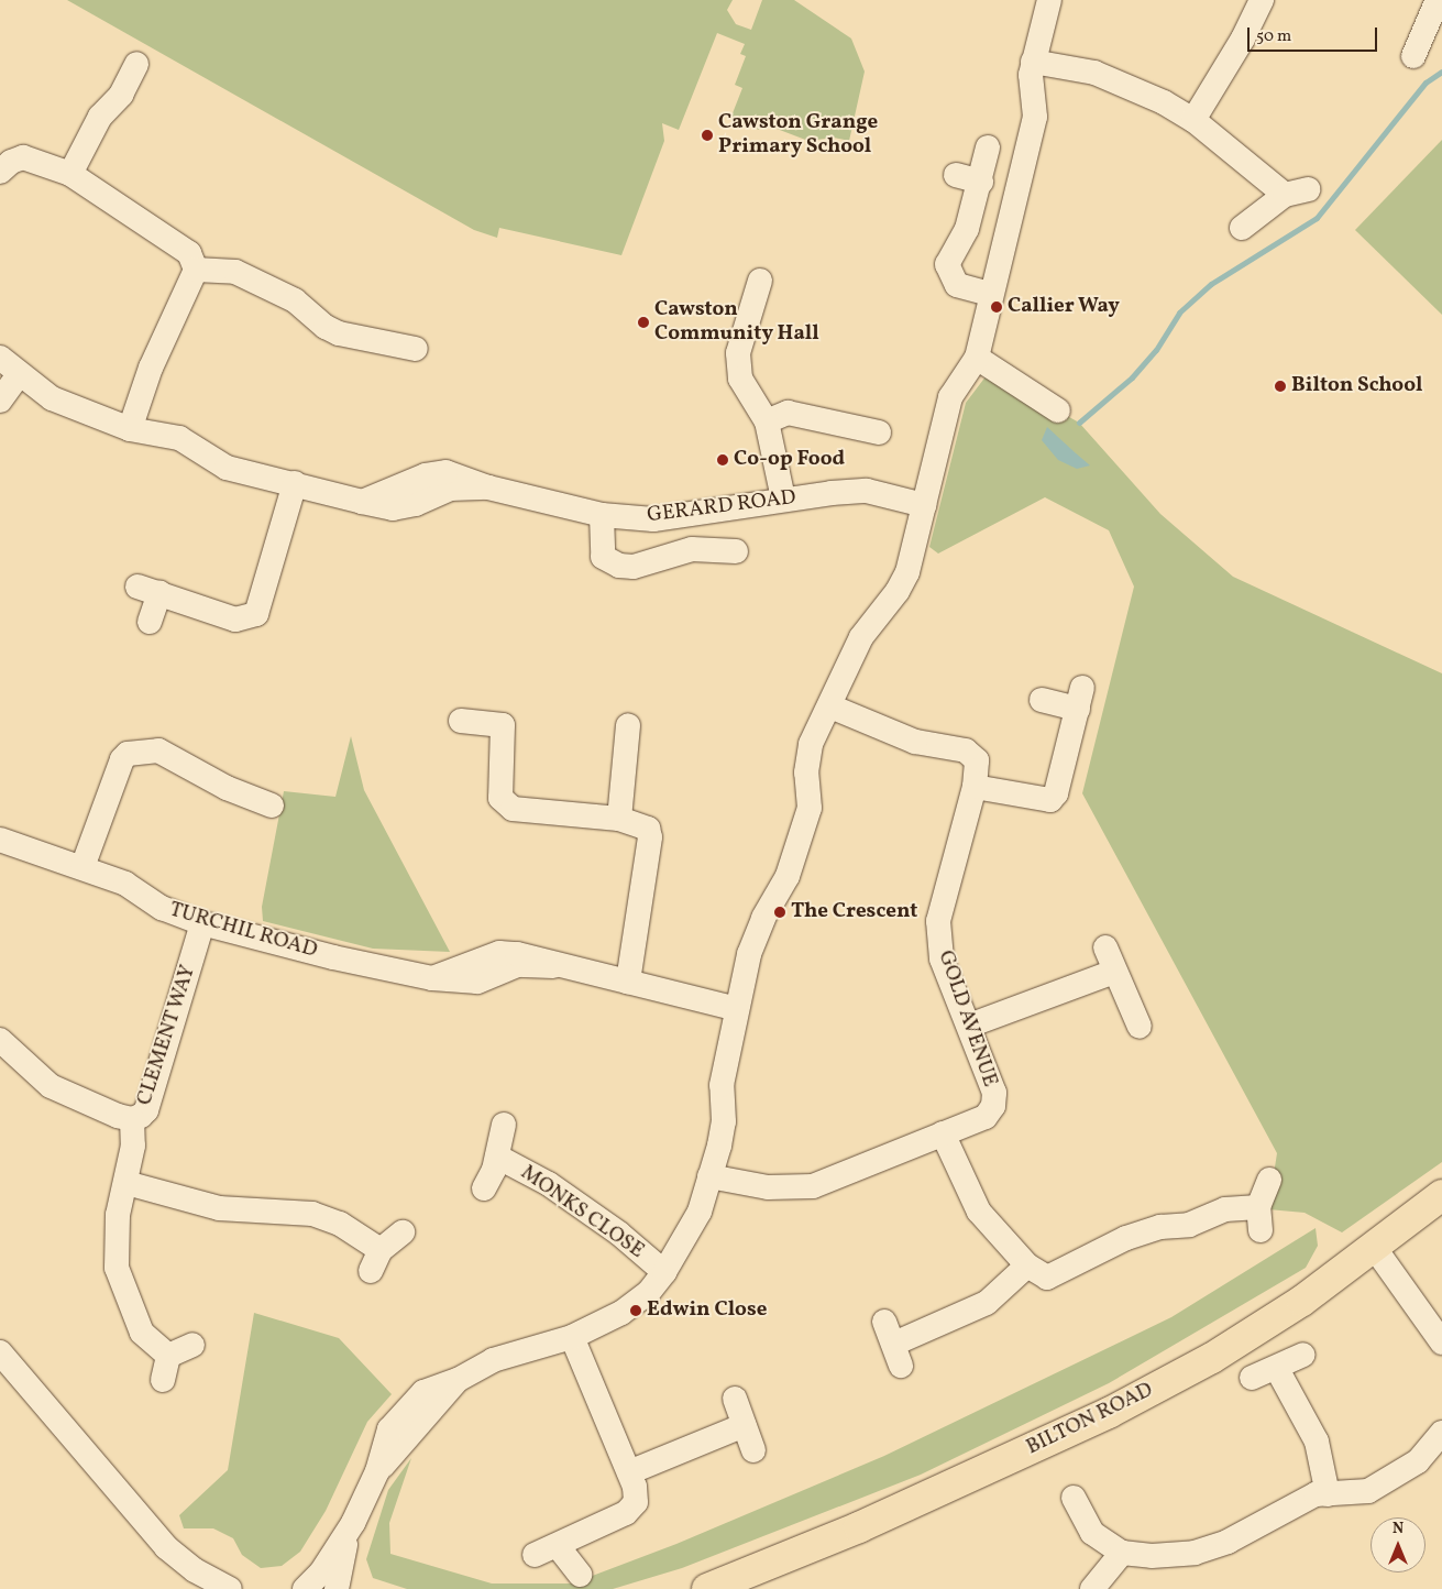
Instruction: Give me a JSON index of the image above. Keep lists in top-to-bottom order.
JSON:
{
  "streets": {
    "main road": ["BILTON ROAD"],
    "street": [
      "GERARD ROAD",
      "TURCHIL ROAD",
      "GOLD AVENUE",
      "CLEMENT WAY",
      "MONKS CLOSE"
    ]
  },
  "crossings": [
    ["TURCHIL ROAD", "CLEMENT WAY"]
  ],
  "places": [
    "Cawston Grange Primary School",
    "Callier Way",
    "Cawston Community Hall",
    "Bilton School",
    "Co-op Food",
    "The Crescent",
    "Edwin Close"
  ],
  "scale_bar": "50 m",
  "north": "top"
}
